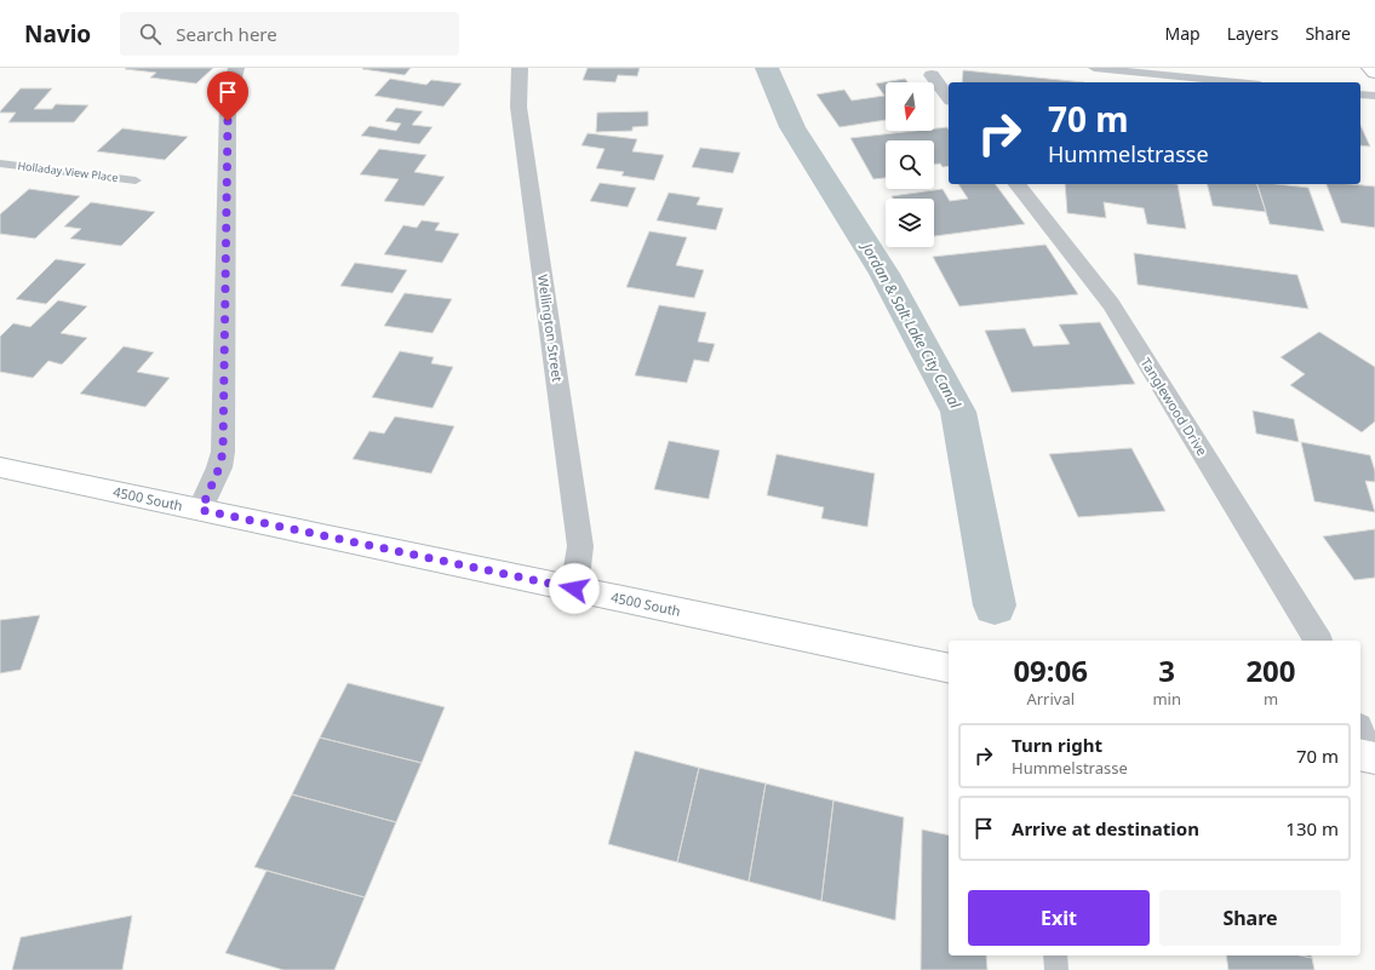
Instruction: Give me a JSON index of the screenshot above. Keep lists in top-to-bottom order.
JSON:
{
  "streets": {
    "main road": ["4500 South"],
    "street": ["Wellington Street", "Tanglewood Drive"],
    "lane": ["Holladay View Place"]
  },
  "crossings": [
    ["Wellington Street", "4500 South"]
  ],
  "water": ["Jordan & Salt Lake City Canal"],
  "north": "bottom",
  "page": {
    "header": "Navio",
    "search": "Search here",
    "nav": ["Map", "Layers", "Share"],
    "turn": ["70 m", "Hummelstrasse"],
    "eta": [
      "09:06",
      "Arrival",
      "3",
      "min",
      "200",
      "m"
    ],
    "list": [
      {
        "name": "Turn right",
        "note": "Hummelstrasse",
        "value": "70 m"
      },
      {
        "name": "Arrive at destination",
        "value": "130 m"
      }
    ],
    "buttons": ["Exit", "Share"]
  }
}
